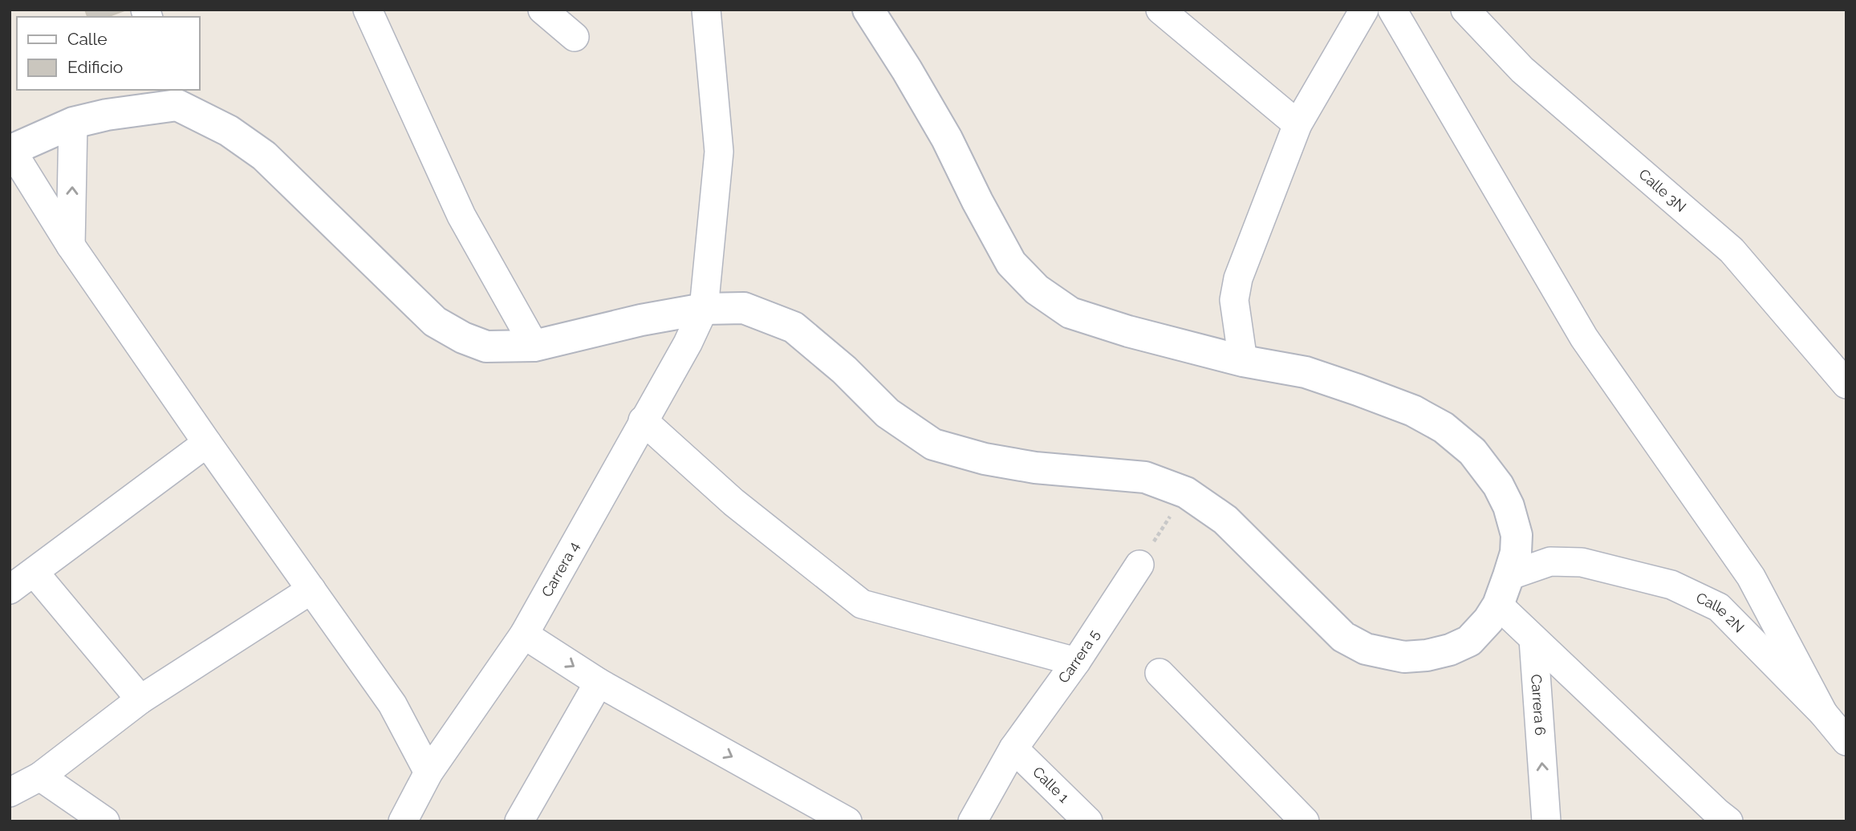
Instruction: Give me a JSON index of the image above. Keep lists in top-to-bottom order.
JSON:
{
  "streets": {
    "street": [
      "Calle 3N",
      "Carrera 4",
      "Calle 2N",
      "Carrera 5",
      "Carrera 6",
      "Calle 1"
    ]
  },
  "crossings": [
    ["Carrera 5", "Calle 1"]
  ],
  "one_way": ["Carrera 6"],
  "legend": ["Calle", "Edificio"]
}
